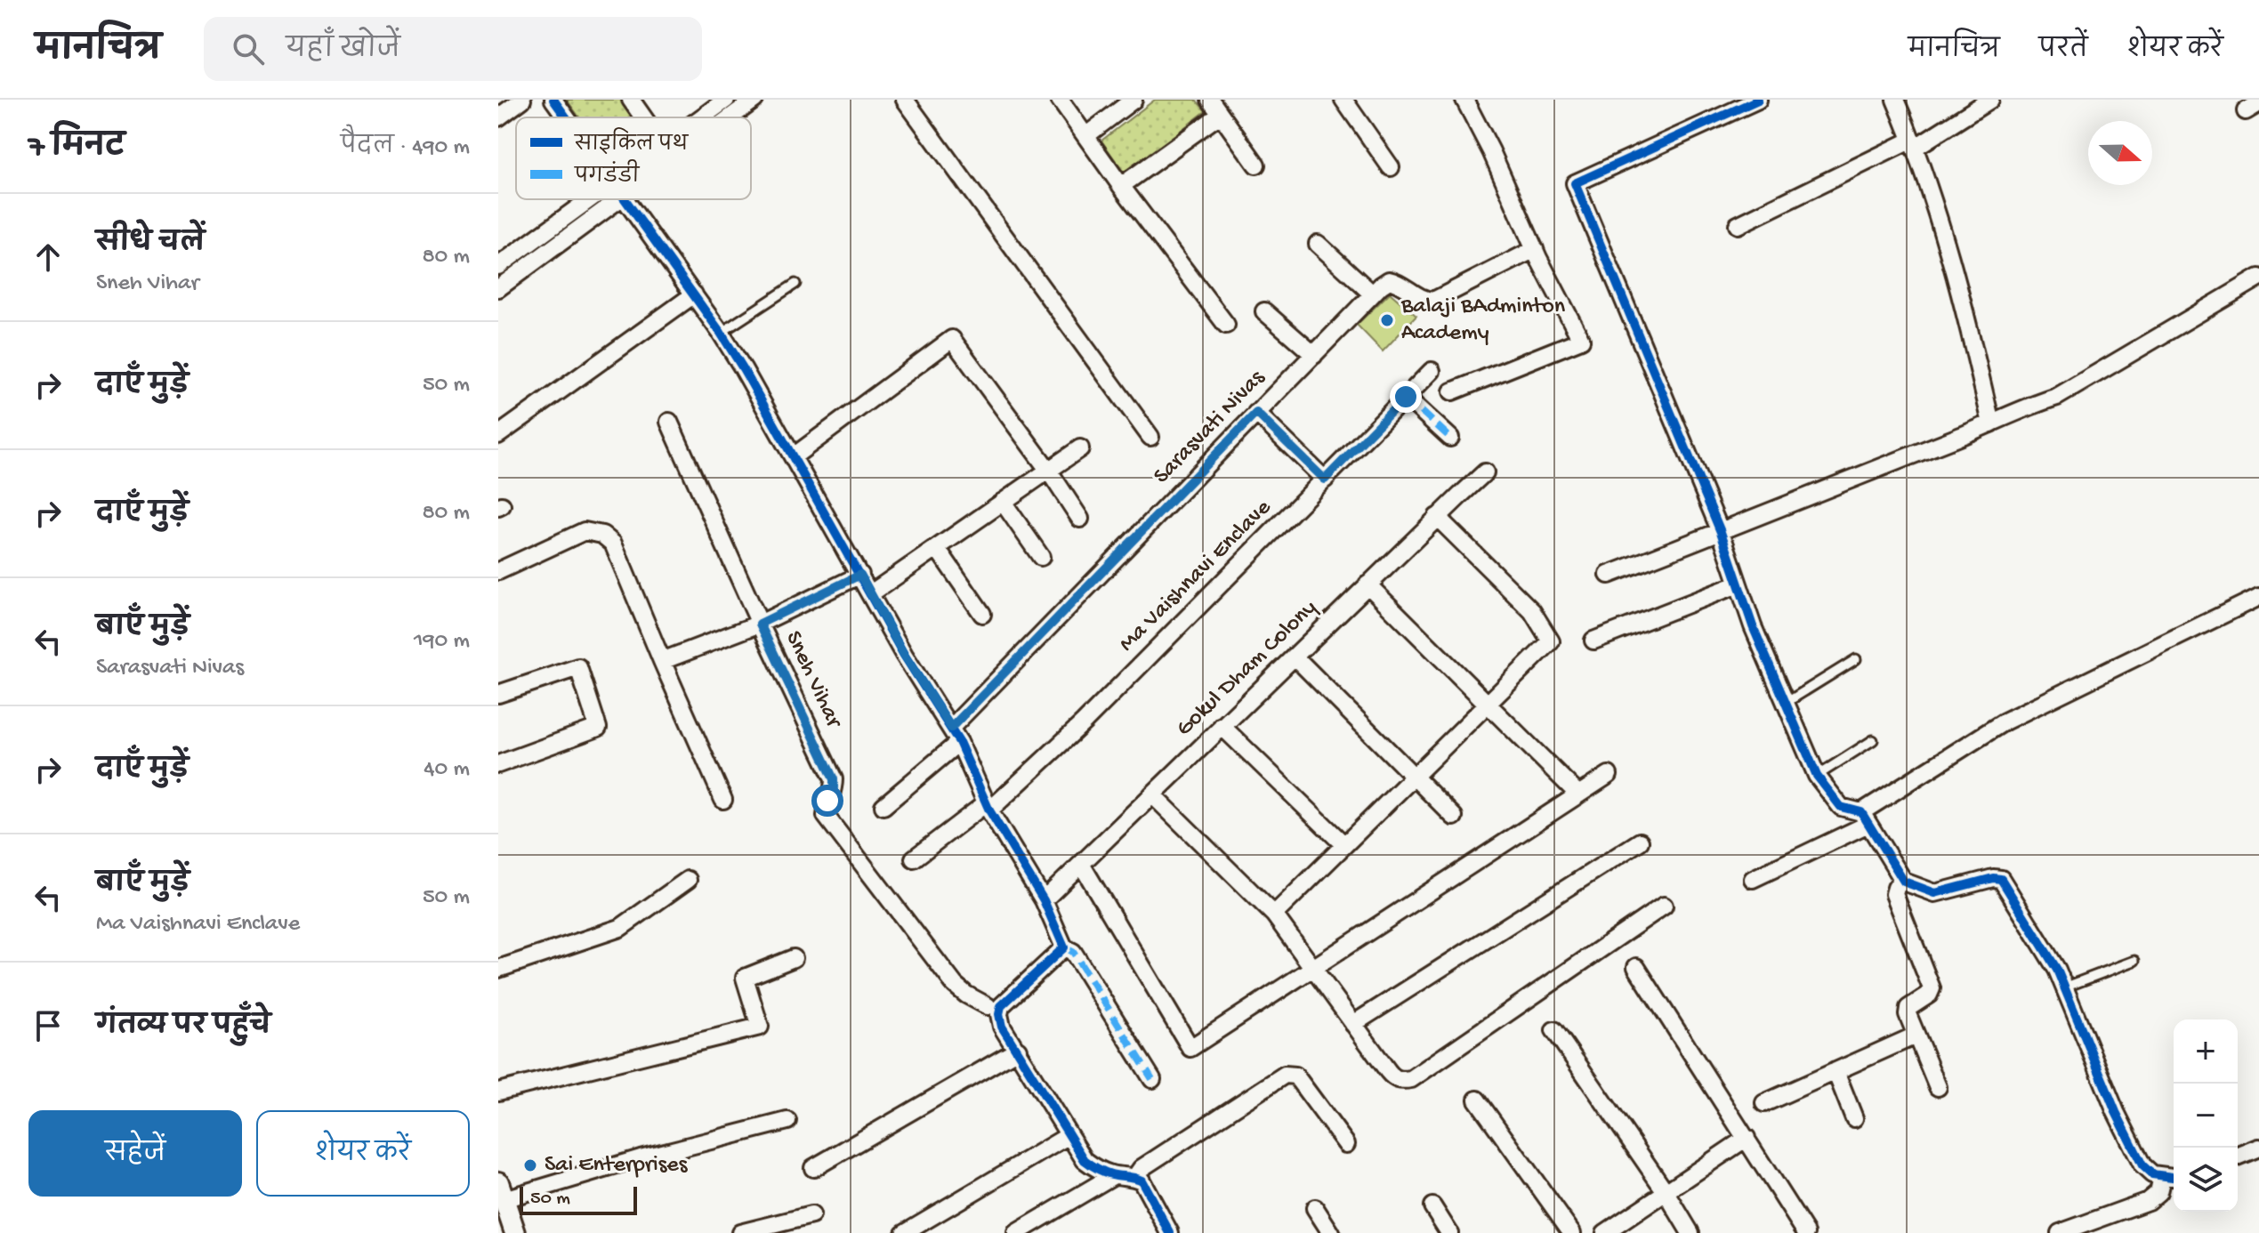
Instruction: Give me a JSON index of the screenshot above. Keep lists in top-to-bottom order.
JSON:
{
  "streets": {
    "street": [
      "Sarasvati Nivas",
      "Ma Vaishnavi Enclave",
      "Gokul Dham Colony",
      "Sneh Vihar"
    ]
  },
  "places": ["Balaji BAdminton Academy", "Sai Enterprises"],
  "legend": ["साइकिल पथ", "पगडंडी"],
  "scale_bar": "50 m",
  "north": "right",
  "page": {
    "header": "मानचित्र",
    "search": "यहाँ खोजें",
    "nav": ["मानचित्र", "परतें", "शेयर करें"],
    "heading": ["7 मिनट", "पैदल · 490 m"],
    "list": [
      ["सीधे चलें", "Sneh Vihar", "80 m"],
      ["दाएँ मुड़ें", "50 m"],
      ["दाएँ मुड़ें", "80 m"],
      ["बाएँ मुड़ें", "Sarasvati Nivas", "190 m"],
      ["दाएँ मुड़ें", "40 m"],
      ["बाएँ मुड़ें", "Ma Vaishnavi Enclave", "50 m"],
      "गंतव्य पर पहुँचे"
    ],
    "map_buttons": ["+", "−"],
    "buttons": ["सहेजें", "शेयर करें"],
    "scale": "50 m"
  }
}
